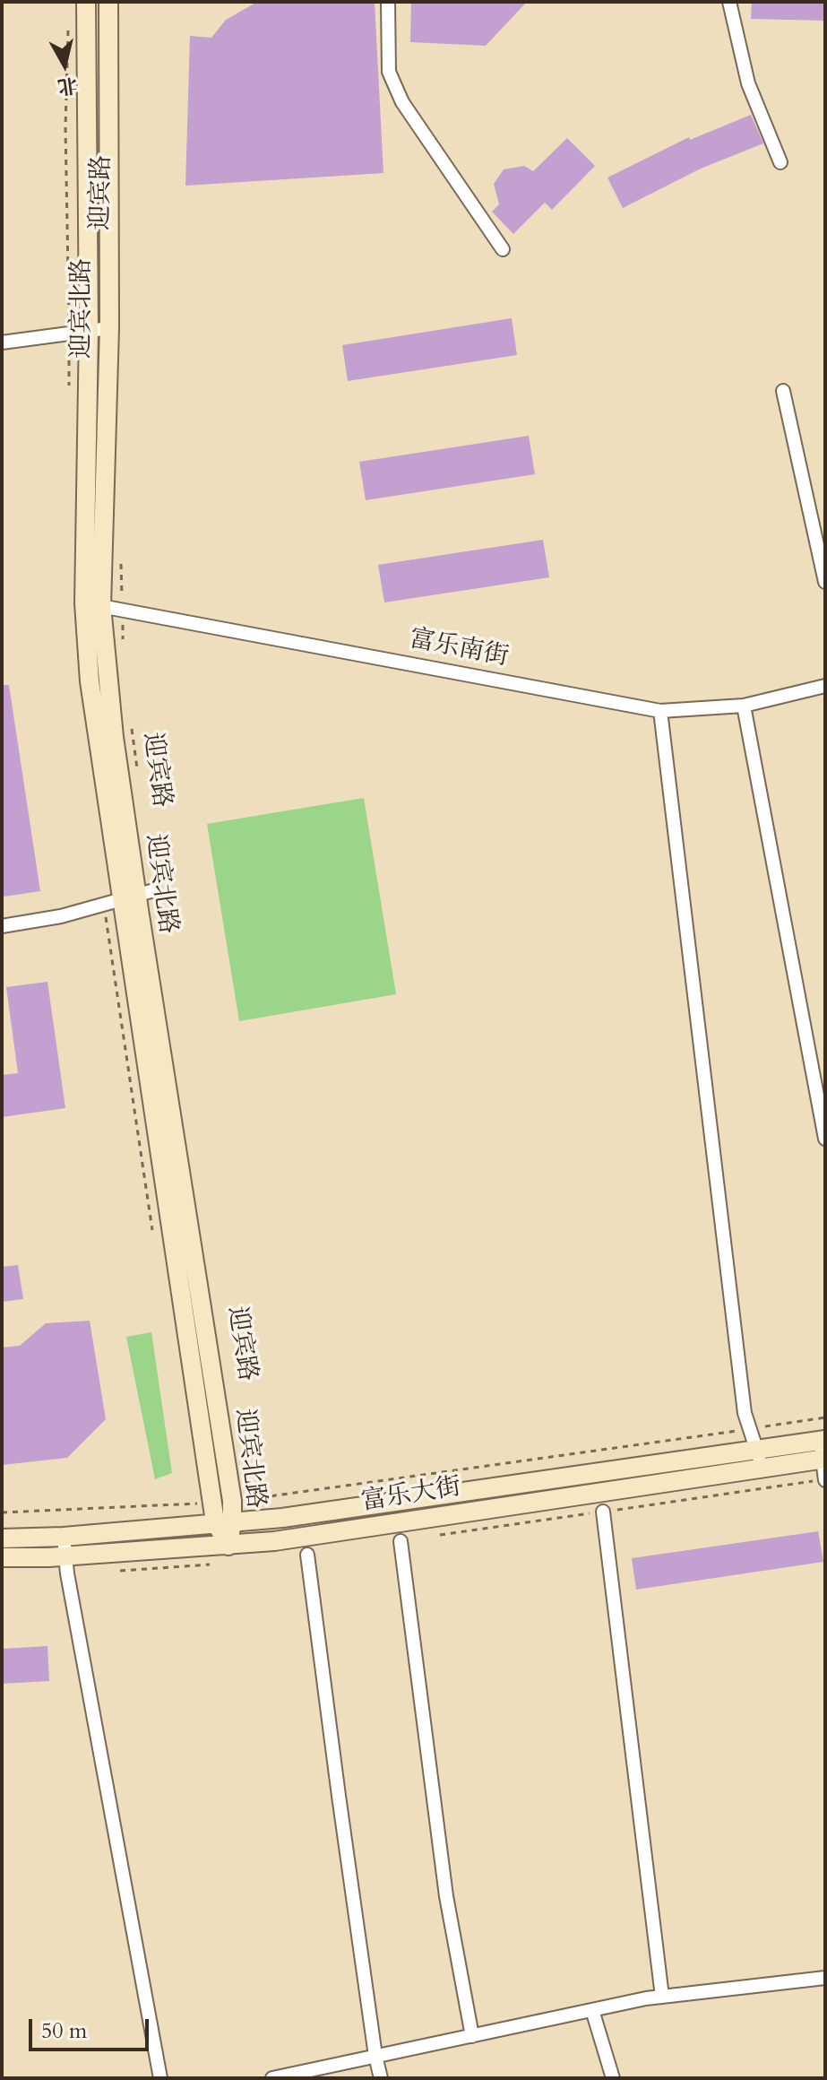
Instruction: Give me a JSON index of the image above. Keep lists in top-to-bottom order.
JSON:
{
  "streets": {
    "main road": ["迎宾北路", "富乐大街"],
    "street": ["富乐南街"],
    "path": ["迎宾路"]
  },
  "crossings": [
    ["迎宾北路", "富乐南街"],
    ["迎宾北路", "富乐大街"]
  ],
  "scale_bar": "50 m",
  "north": "bottom"
}
